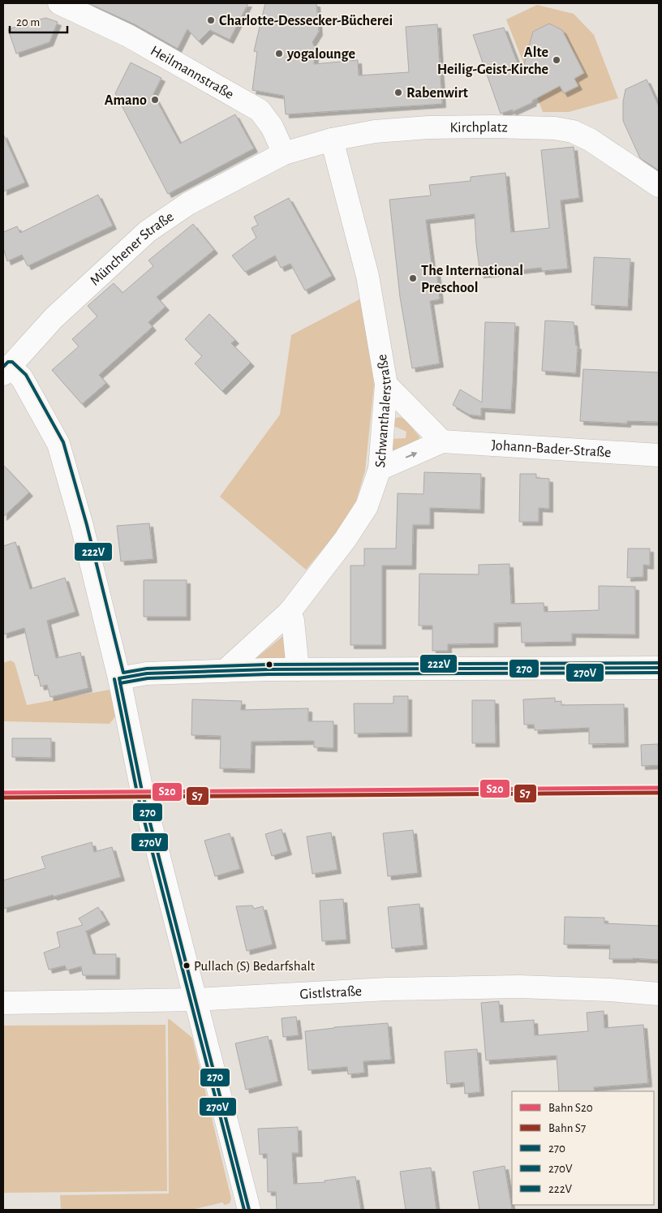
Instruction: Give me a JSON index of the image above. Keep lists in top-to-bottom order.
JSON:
{
  "streets": {
    "street": [
      "Heilmannstraße",
      "Kirchplatz",
      "Münchener Straße",
      "Schwanthalerstraße",
      "Johann-Bader-Straße",
      "Gistlstraße"
    ]
  },
  "crossings": [
    ["Heilmannstraße", "Kirchplatz"],
    ["Heilmannstraße", "Münchener Straße"],
    ["Kirchplatz", "Münchener Straße"],
    ["Kirchplatz", "Schwanthalerstraße"],
    ["Schwanthalerstraße", "Johann-Bader-Straße"]
  ],
  "places": [
    "Charlotte-Dessecker-Bücherei",
    "yogalounge",
    "Alte Heilig-Geist-Kirche",
    "Rabenwirt",
    "Amano",
    "The International Preschool",
    "Pullach (S) Bedarfshalt"
  ],
  "lines": [
    "transit line 222V",
    "transit line 270",
    "transit line 270V",
    "rail line S20",
    "rail line S7"
  ],
  "legend": [
    "Bahn S20",
    "Bahn S7",
    "270",
    "270V",
    "222V"
  ],
  "scale_bar": "20 m"
}
